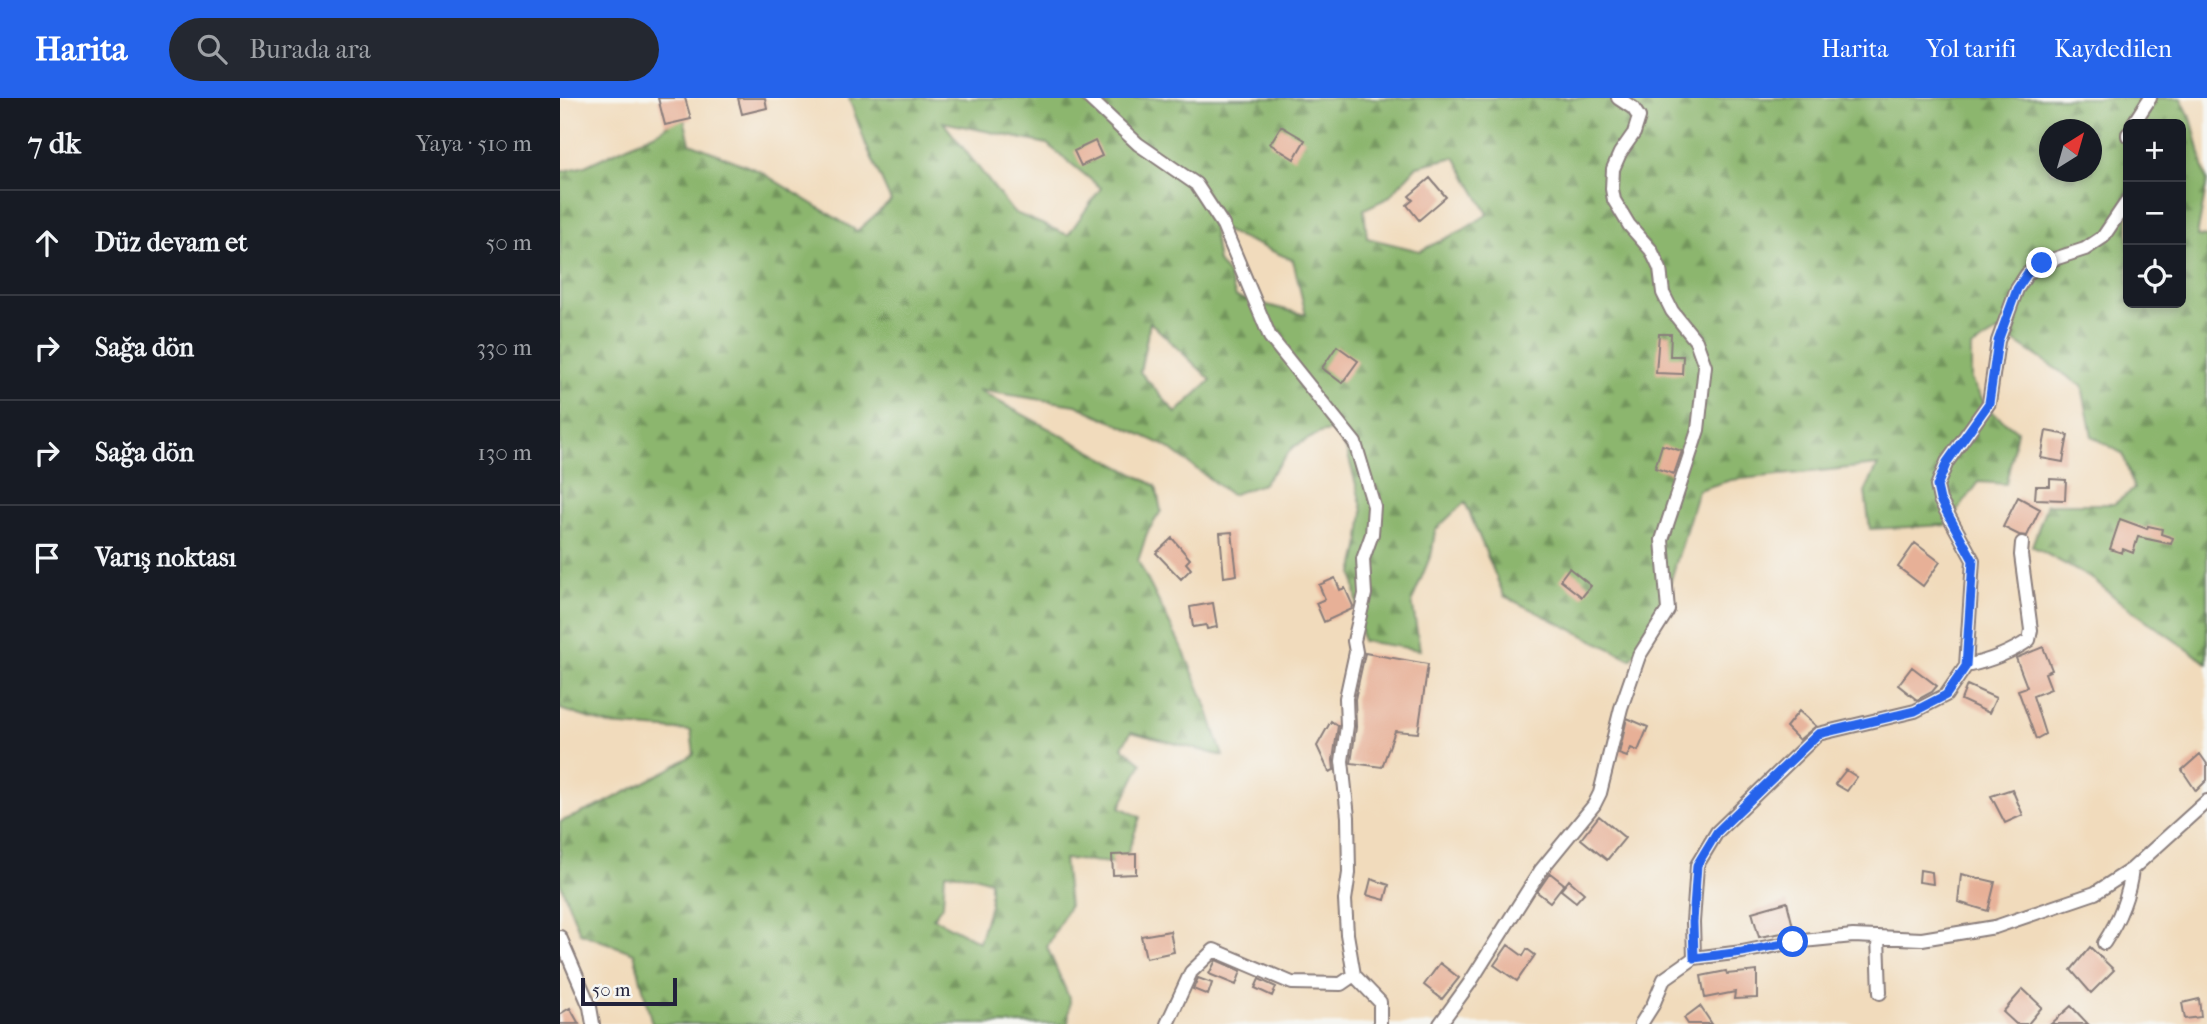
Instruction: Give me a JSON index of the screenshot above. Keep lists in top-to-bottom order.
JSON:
{
  "scale_bar": "50 m",
  "north": "top right",
  "page": {
    "header": "Harita",
    "search": "Burada ara",
    "nav": ["Harita", "Yol tarifi", "Kaydedilen"],
    "heading": ["7 dk", "Yaya · 510 m"],
    "map_buttons": ["+", "−"],
    "list": [
      ["Düz devam et", "50 m"],
      ["Sağa dön", "330 m"],
      ["Sağa dön", "130 m"],
      "Varış noktası"
    ],
    "scale": "50 m"
  }
}
